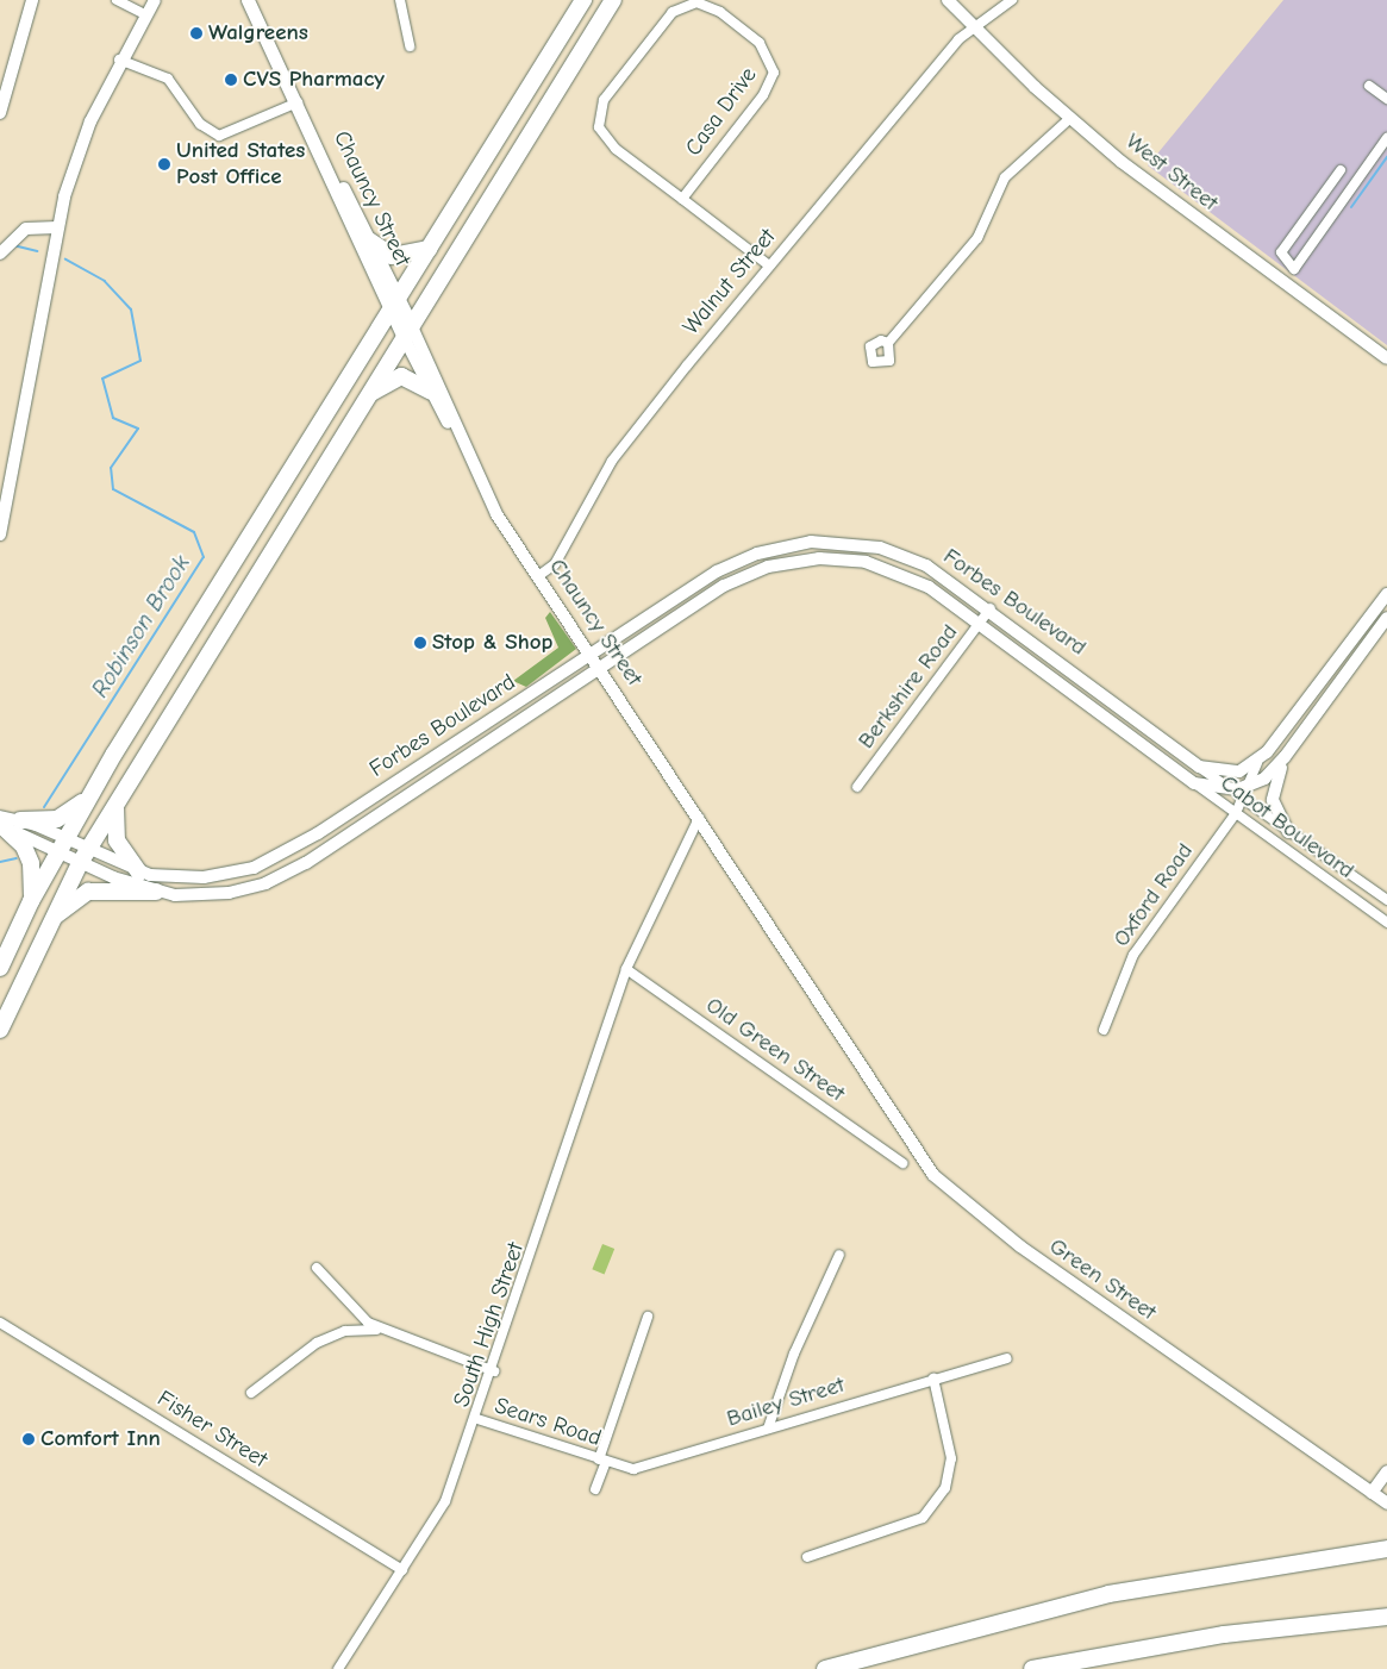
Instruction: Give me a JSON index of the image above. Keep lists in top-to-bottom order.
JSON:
{
  "streets": {
    "main road": ["Chauncy Street"],
    "street": [
      "Casa Drive",
      "West Street",
      "Walnut Street",
      "Forbes Boulevard",
      "Berkshire Road",
      "Cabot Boulevard",
      "Oxford Road",
      "Old Green Street",
      "Green Street",
      "South High Street",
      "Bailey Street",
      "Sears Road",
      "Fisher Street"
    ]
  },
  "crossings": [
    ["Casa Drive", "Walnut Street"],
    ["West Street", "Walnut Street"],
    ["Chauncy Street", "Walnut Street"],
    ["Chauncy Street", "Forbes Boulevard"],
    ["Chauncy Street", "Green Street"],
    ["Forbes Boulevard", "Berkshire Road"],
    ["Forbes Boulevard", "Cabot Boulevard"],
    ["Forbes Boulevard", "Oxford Road"],
    ["Cabot Boulevard", "Oxford Road"],
    ["Old Green Street", "South High Street"],
    ["South High Street", "Sears Road"],
    ["South High Street", "Fisher Street"],
    ["Bailey Street", "Sears Road"]
  ],
  "water": ["Robinson Brook"],
  "places": [
    "Walgreens",
    "CVS Pharmacy",
    "United States Post Office",
    "Stop & Shop",
    "Comfort Inn"
  ]
}
